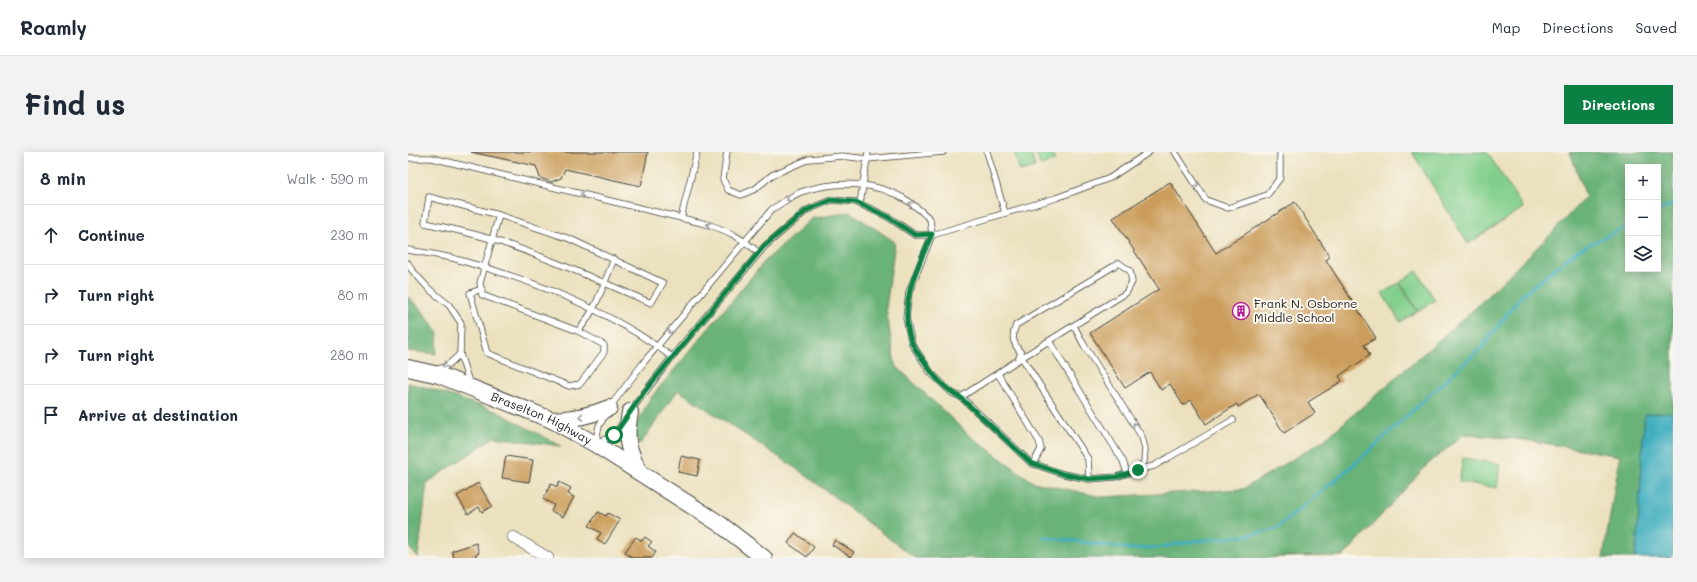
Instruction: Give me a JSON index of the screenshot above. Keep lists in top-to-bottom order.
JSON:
{
  "streets": {
    "main road": ["Braselton Highway"]
  },
  "places": {
    "building": ["Frank N. Osborne Middle School"]
  },
  "page": {
    "header": "Roamly",
    "nav": ["Map", "Directions", "Saved"],
    "buttons": "Directions",
    "title": "Find us",
    "heading": ["8 min", "Walk · 590 m"],
    "map_buttons": ["+", "−"],
    "list": [
      ["Continue", "230 m"],
      ["Turn right", "80 m"],
      ["Turn right", "280 m"],
      "Arrive at destination"
    ]
  }
}
